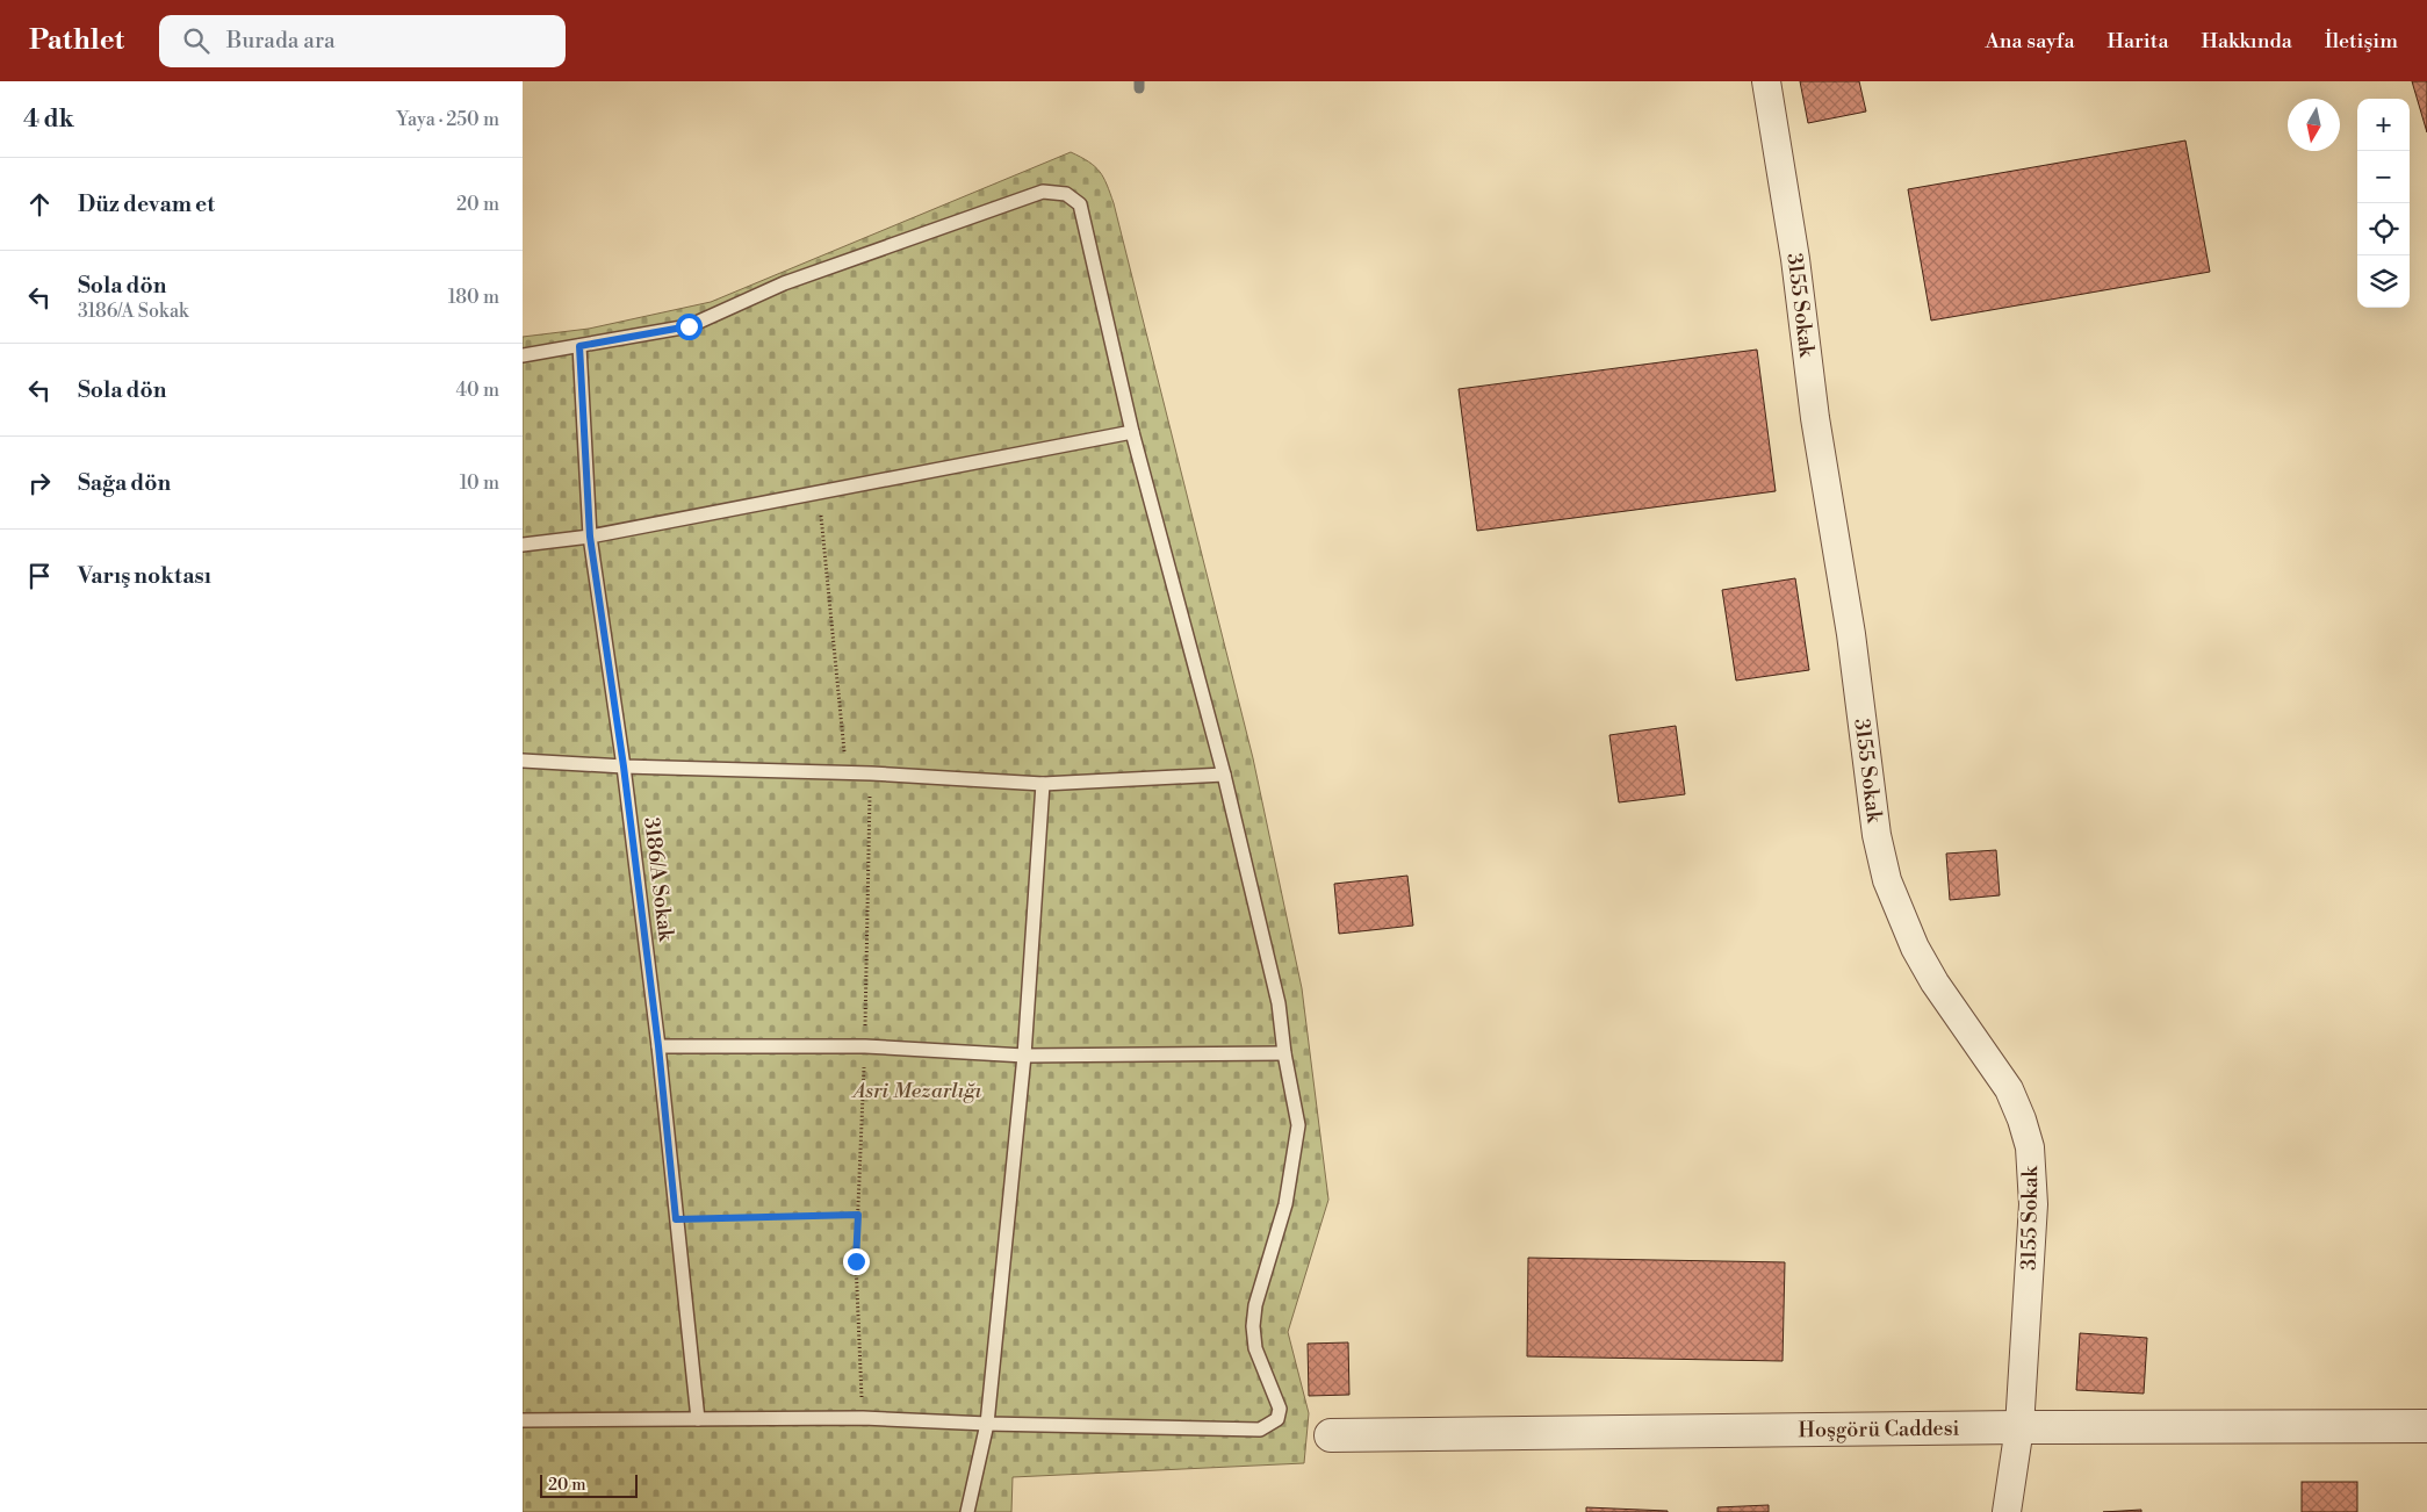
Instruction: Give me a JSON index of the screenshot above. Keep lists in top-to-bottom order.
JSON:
{
  "streets": {
    "street": ["3155 Sokak", "Hoşgörü Caddesi"],
    "lane": ["3186/A Sokak"]
  },
  "crossings": [
    ["3155 Sokak", "Hoşgörü Caddesi"]
  ],
  "parks": ["Asri Mezarlığı"],
  "scale_bar": "20 m",
  "north": "bottom",
  "page": {
    "header": "Pathlet",
    "search": "Burada ara",
    "nav": [
      "Ana sayfa",
      "Harita",
      "Hakkında",
      "İletişim"
    ],
    "heading": ["4 dk", "Yaya · 250 m"],
    "map_buttons": ["+", "−"],
    "list": [
      ["Düz devam et", "20 m"],
      ["Sola dön", "3186/A Sokak", "180 m"],
      ["Sola dön", "40 m"],
      ["Sağa dön", "10 m"],
      "Varış noktası"
    ],
    "scale": "20 m"
  }
}
